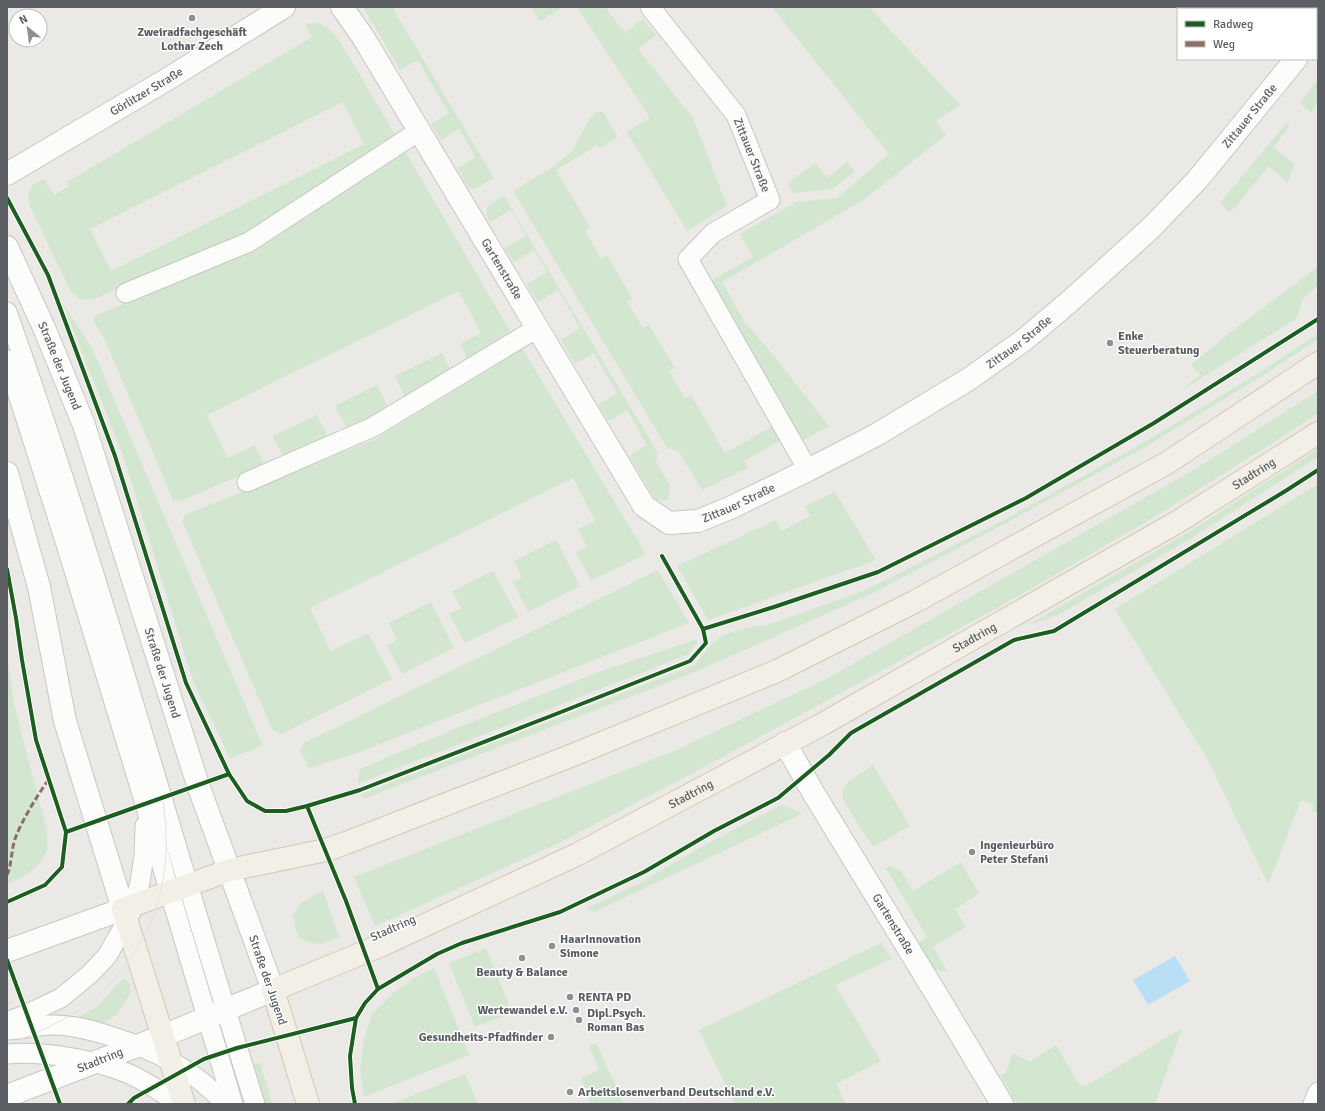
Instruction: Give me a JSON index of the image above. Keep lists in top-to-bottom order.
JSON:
{
  "streets": {
    "main road": ["Straße der Jugend", "Stadtring"],
    "street": ["Görlitzer Straße", "Zittauer Straße", "Gartenstraße"]
  },
  "crossings": [
    ["Zittauer Straße", "Gartenstraße"],
    ["Gartenstraße", "Stadtring"],
    ["Straße der Jugend", "Stadtring"]
  ],
  "places": [
    "Zweiradfachgeschäft Lothar Zech",
    "Enke Steuerberatung",
    "Ingenieurbüro Peter Stefani",
    "HaarInnovation Simone",
    "Beauty & Balance",
    "RENTA PD",
    "Wertewandel e.V.",
    "Dipl.Psych. Roman Bas",
    "Gesundheits-Pfadfinder",
    "Arbeitslosenverband Deutschland e.V."
  ],
  "legend": ["Radweg", "Weg"],
  "north": "top left"
}
